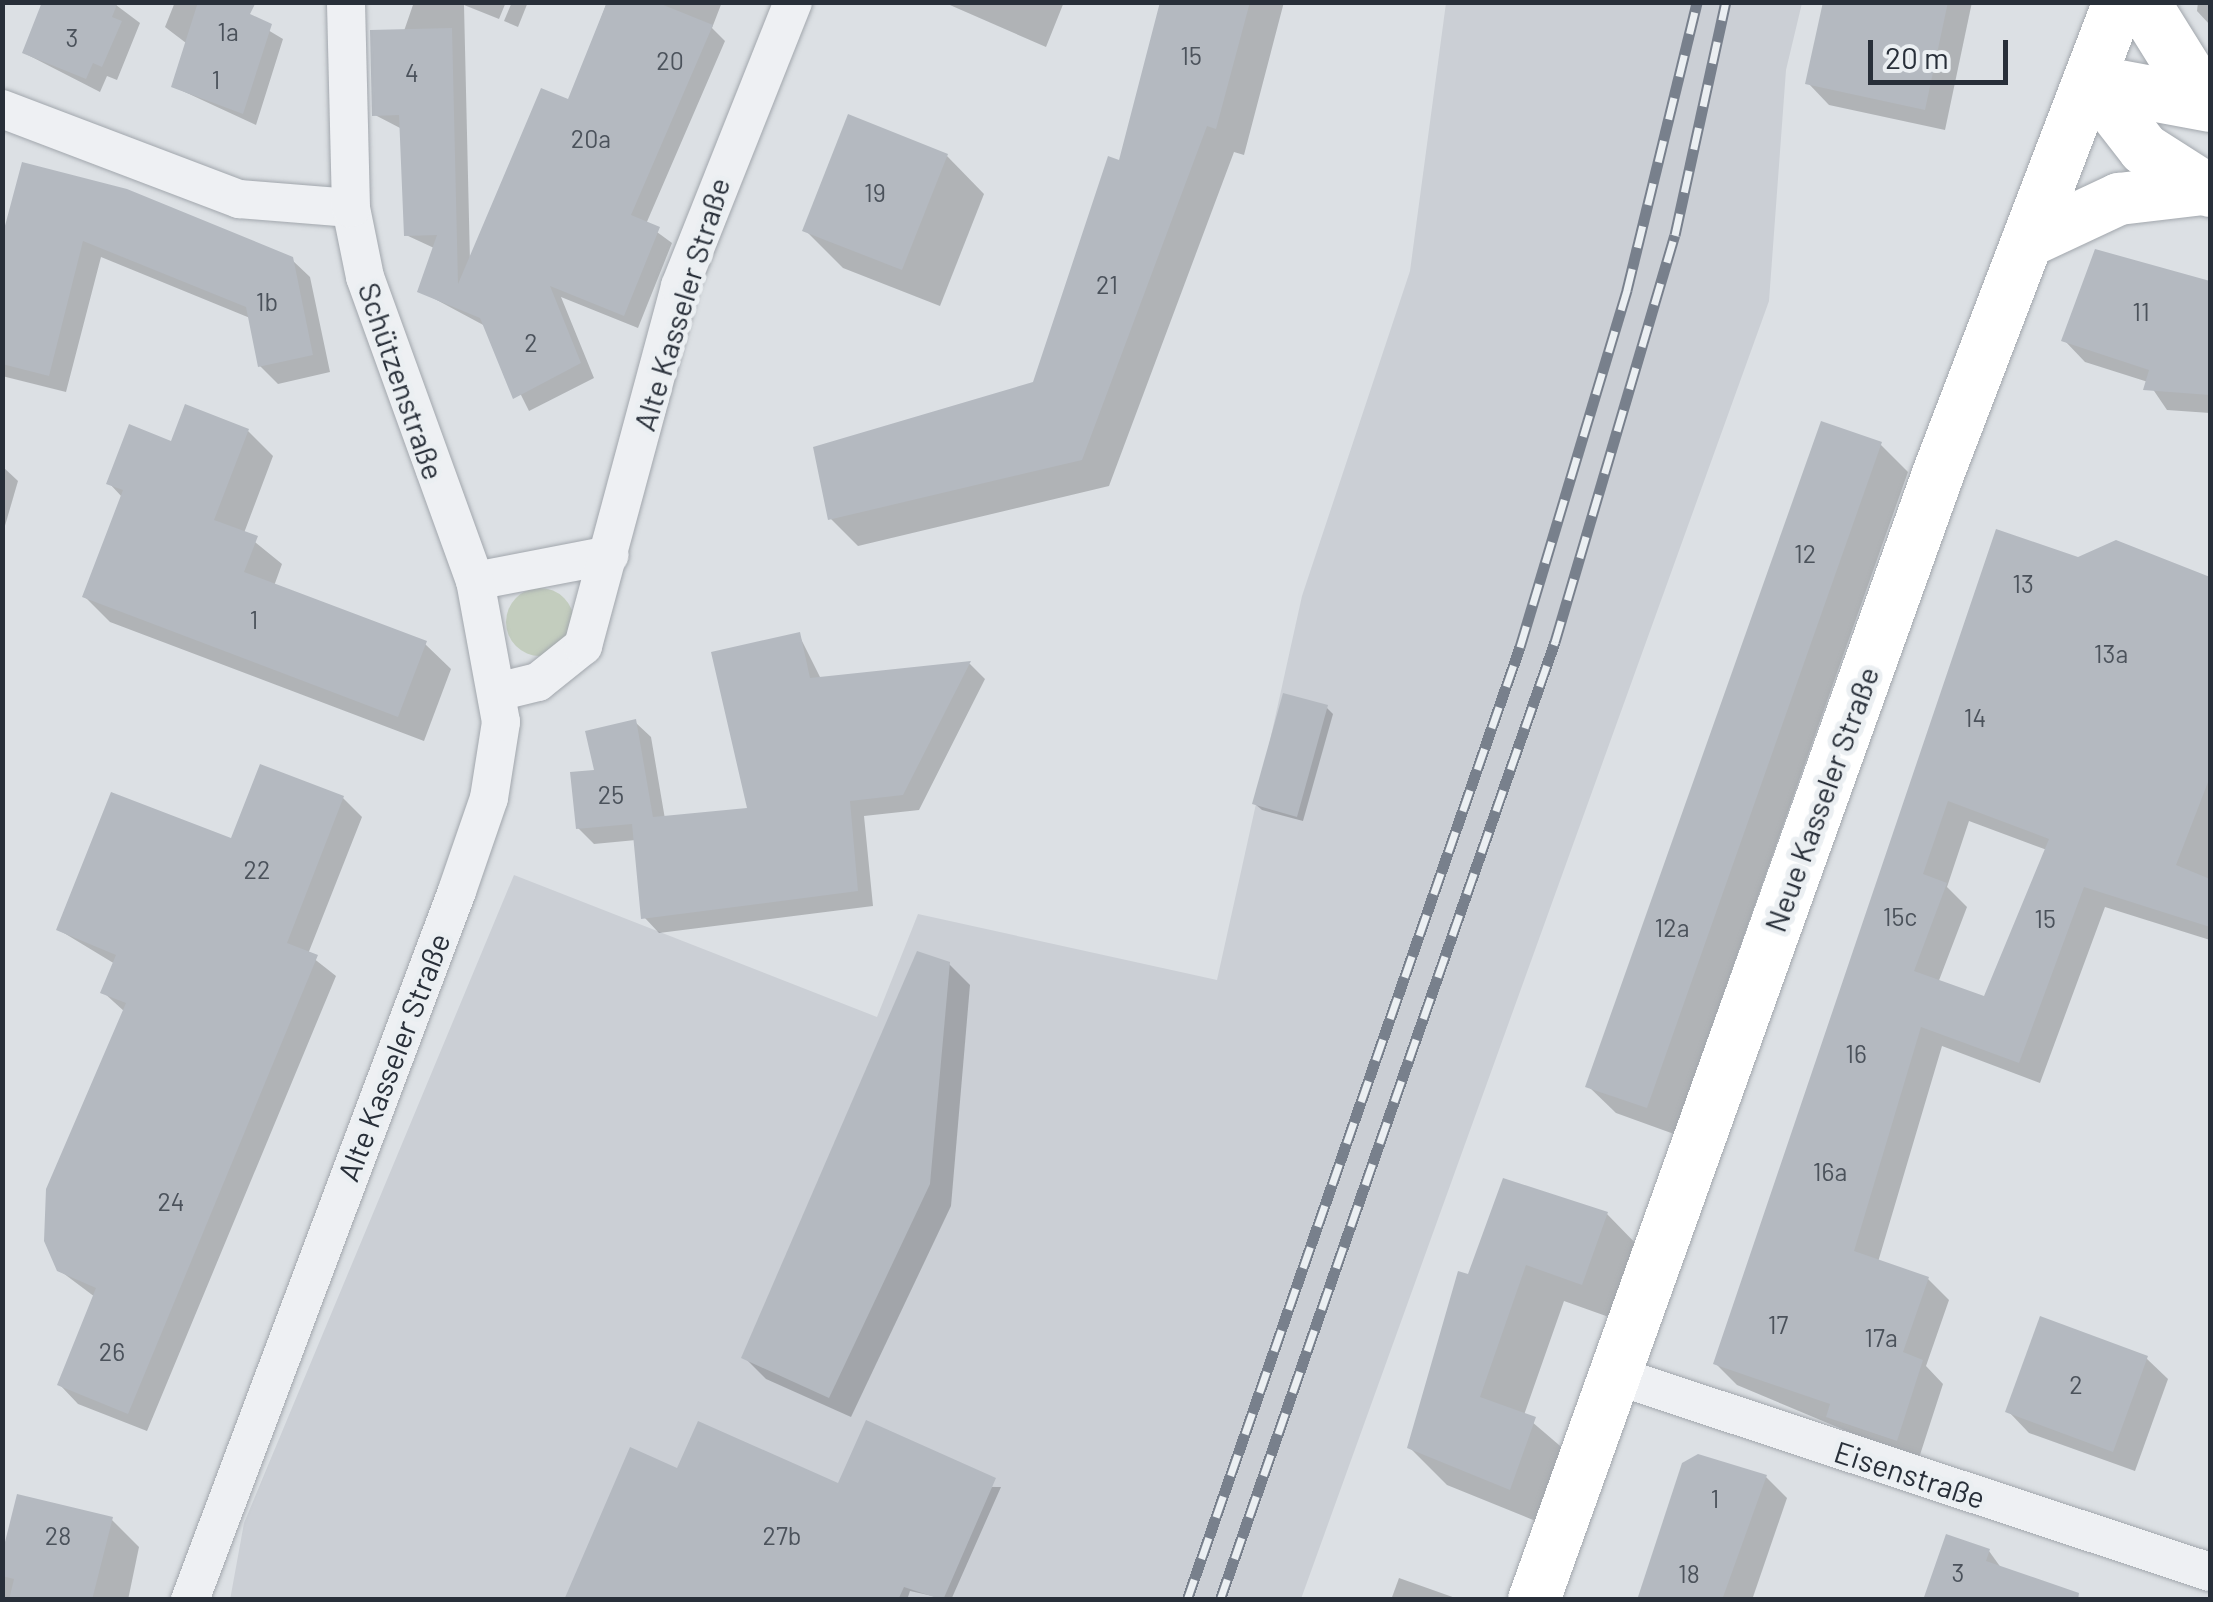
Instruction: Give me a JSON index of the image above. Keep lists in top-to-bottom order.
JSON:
{
  "streets": {
    "main road": ["Neue Kasseler Straße"],
    "street": ["Alte Kasseler Straße", "Schützenstraße", "Eisenstraße"]
  },
  "crossings": [
    ["Alte Kasseler Straße", "Schützenstraße"],
    ["Neue Kasseler Straße", "Eisenstraße"]
  ],
  "house_numbers": [
    "1a",
    "3",
    "15",
    "20",
    "4",
    "1",
    "20a",
    "19",
    "21",
    "1b",
    "11",
    "2",
    "12",
    "13",
    "1",
    "13a",
    "14",
    "25",
    "22",
    "15c",
    "15",
    "12a",
    "16",
    "16a",
    "24",
    "17",
    "17a",
    "26",
    "2",
    "1",
    "28",
    "27b",
    "3",
    "18"
  ],
  "scale_bar": "20 m"
}
